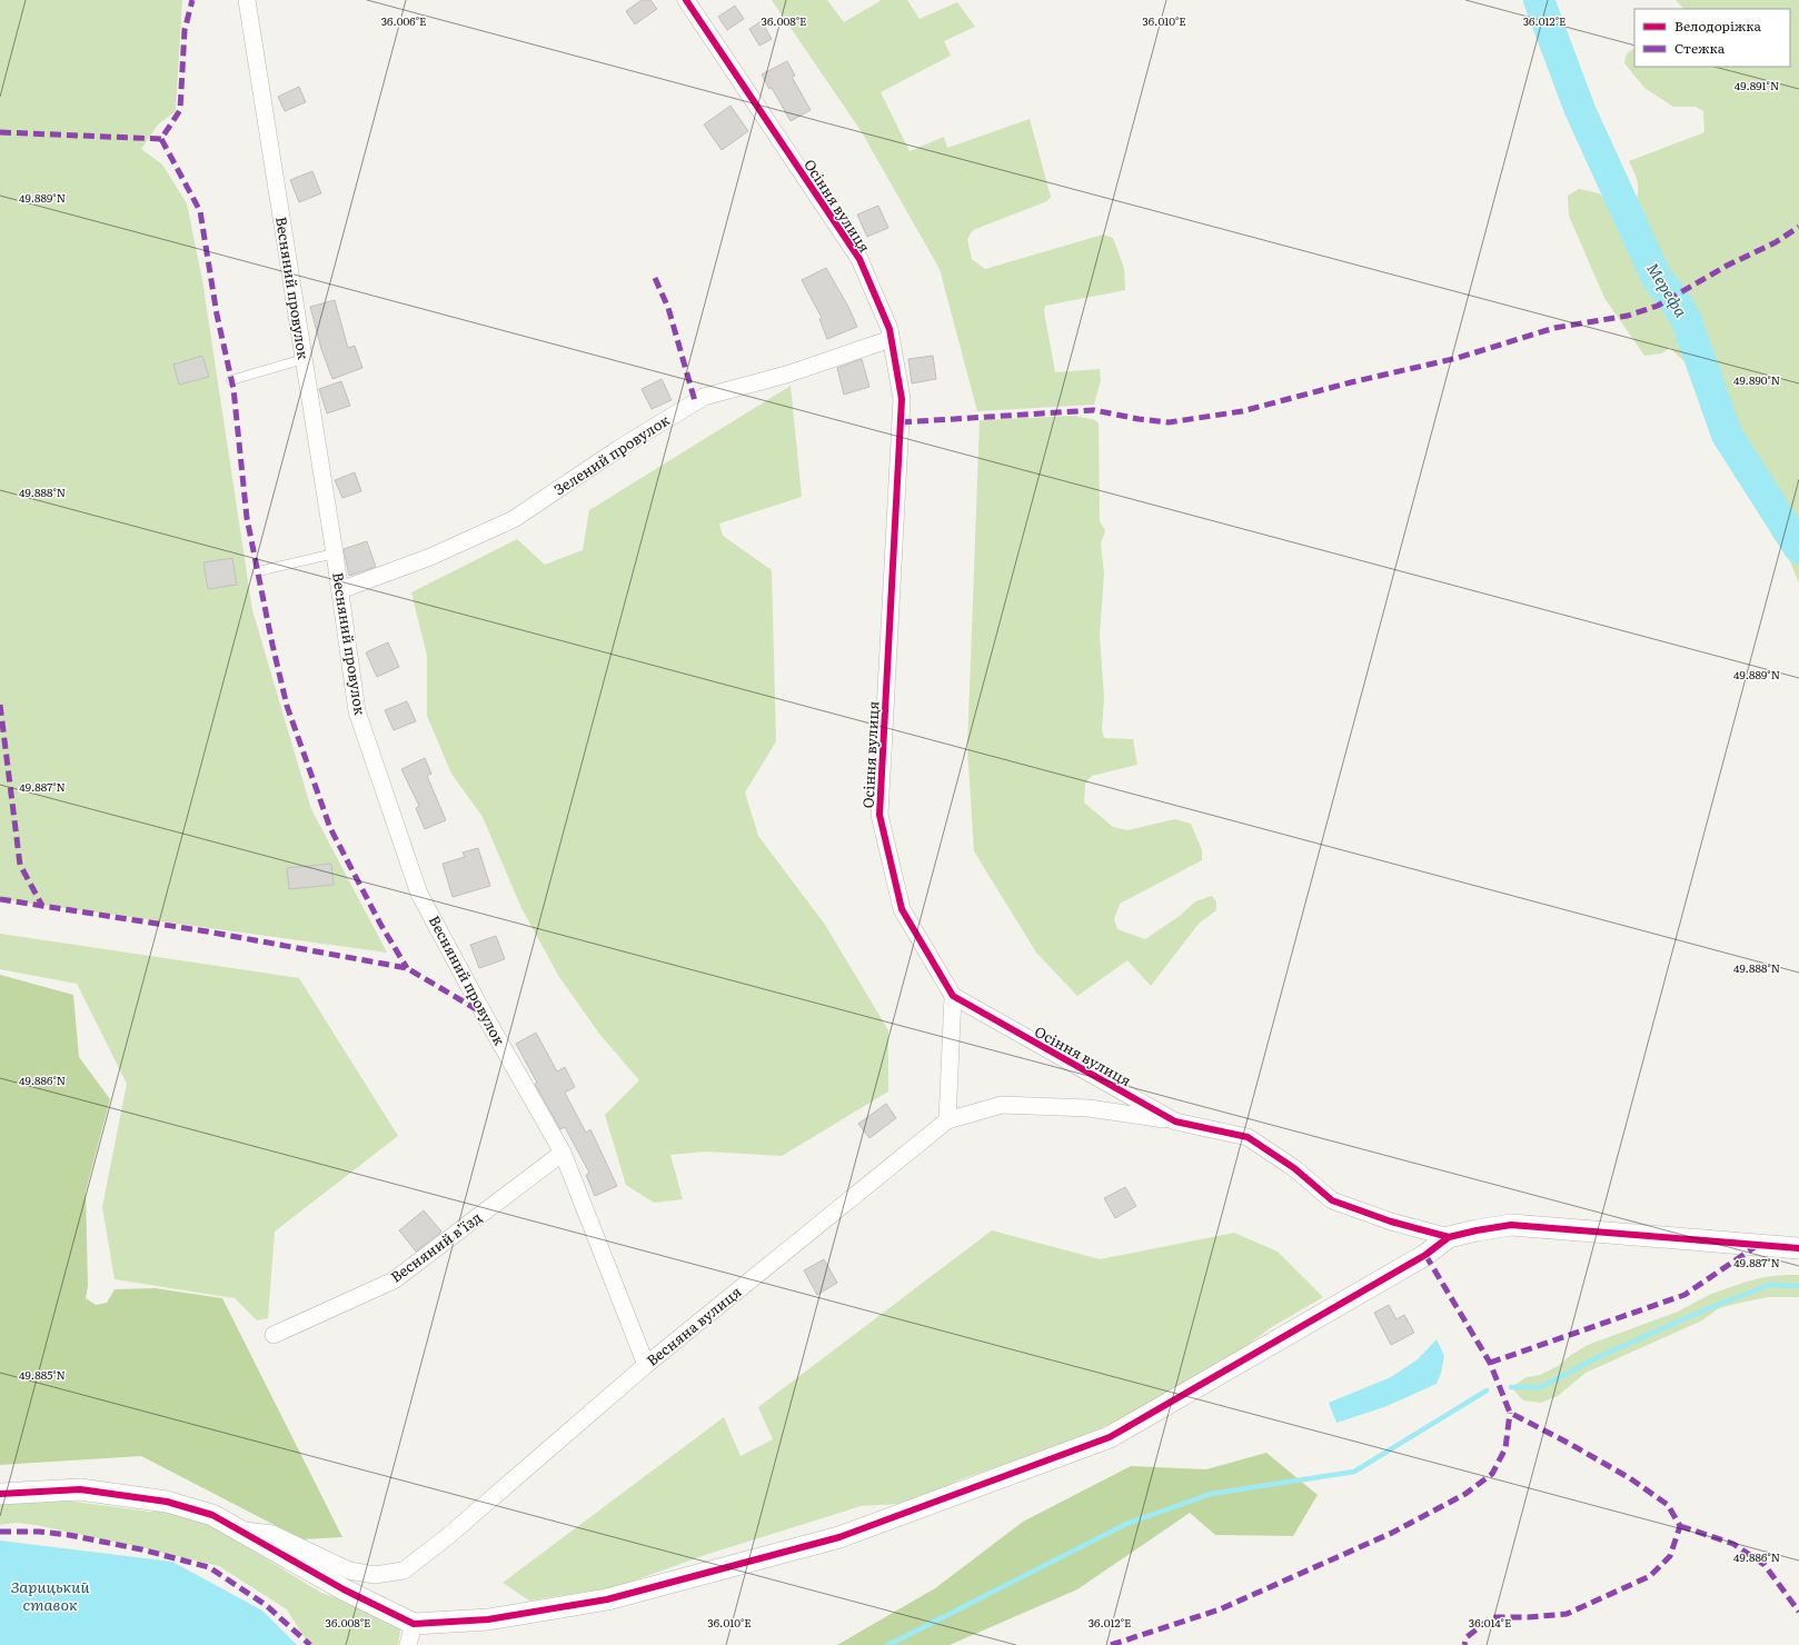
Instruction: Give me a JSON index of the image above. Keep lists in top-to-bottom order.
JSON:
{
  "streets": {
    "street": [
      "Осіння вулиця",
      "Весняний провулок",
      "Зелений провулок",
      "Весняний в’їзд",
      "Весняна вулиця"
    ]
  },
  "crossings": [
    ["Осіння вулиця", "Зелений провулок"],
    ["Осіння вулиця", "Весняна вулиця"],
    ["Весняний провулок", "Зелений провулок"],
    ["Весняний провулок", "Весняний в’їзд"],
    ["Весняний провулок", "Весняна вулиця"]
  ],
  "water": ["Мерефа", "Зарицький ставок"],
  "legend": ["Велодоріжка", "Стежка"],
  "coordinates": [
    "36.006°E",
    "36.010°E",
    "36.012°E",
    "36.008°E",
    "49.891°N",
    "49.889°N",
    "49.890°N",
    "49.888°N",
    "49.887°N",
    "49.886°N",
    "49.885°N",
    "36.014°E"
  ]
}
